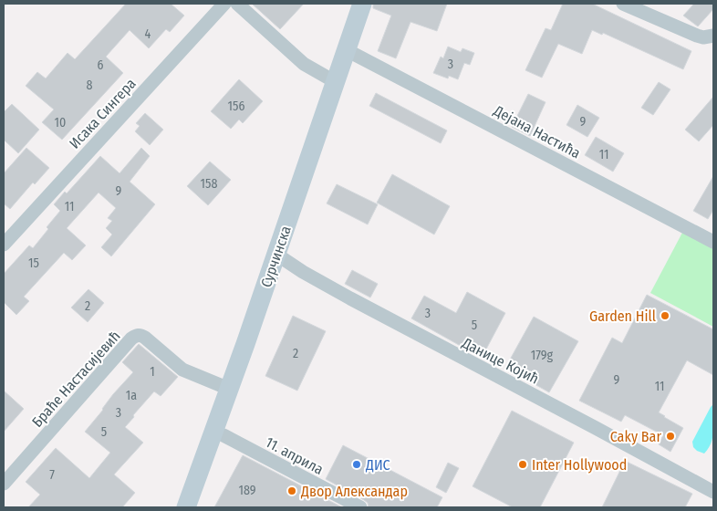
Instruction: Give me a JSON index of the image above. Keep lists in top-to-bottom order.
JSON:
{
  "streets": {
    "main road": ["Сурчинска"],
    "street": [
      "Исака Сингера",
      "Дејана Настића",
      "Данице Којић",
      "Браће Настасијевић",
      "11. априла"
    ]
  },
  "crossings": [
    ["Дејана Настића", "Сурчинска"],
    ["Сурчинска", "Данице Којић"],
    ["Сурчинска", "Браће Настасијевић"],
    ["Сурчинска", "11. априла"]
  ],
  "places": [
    "Garden Hill",
    "Caky Bar",
    "ДИС",
    "Inter Hollywood",
    "Двор Александар"
  ],
  "house_numbers": [
    "4",
    "3",
    "6",
    "8",
    "156",
    "9",
    "10",
    "11",
    "158",
    "9",
    "11",
    "15",
    "2",
    "3",
    "5",
    "2",
    "179g",
    "1",
    "9",
    "11",
    "1a",
    "3",
    "5",
    "7",
    "189"
  ]
}
